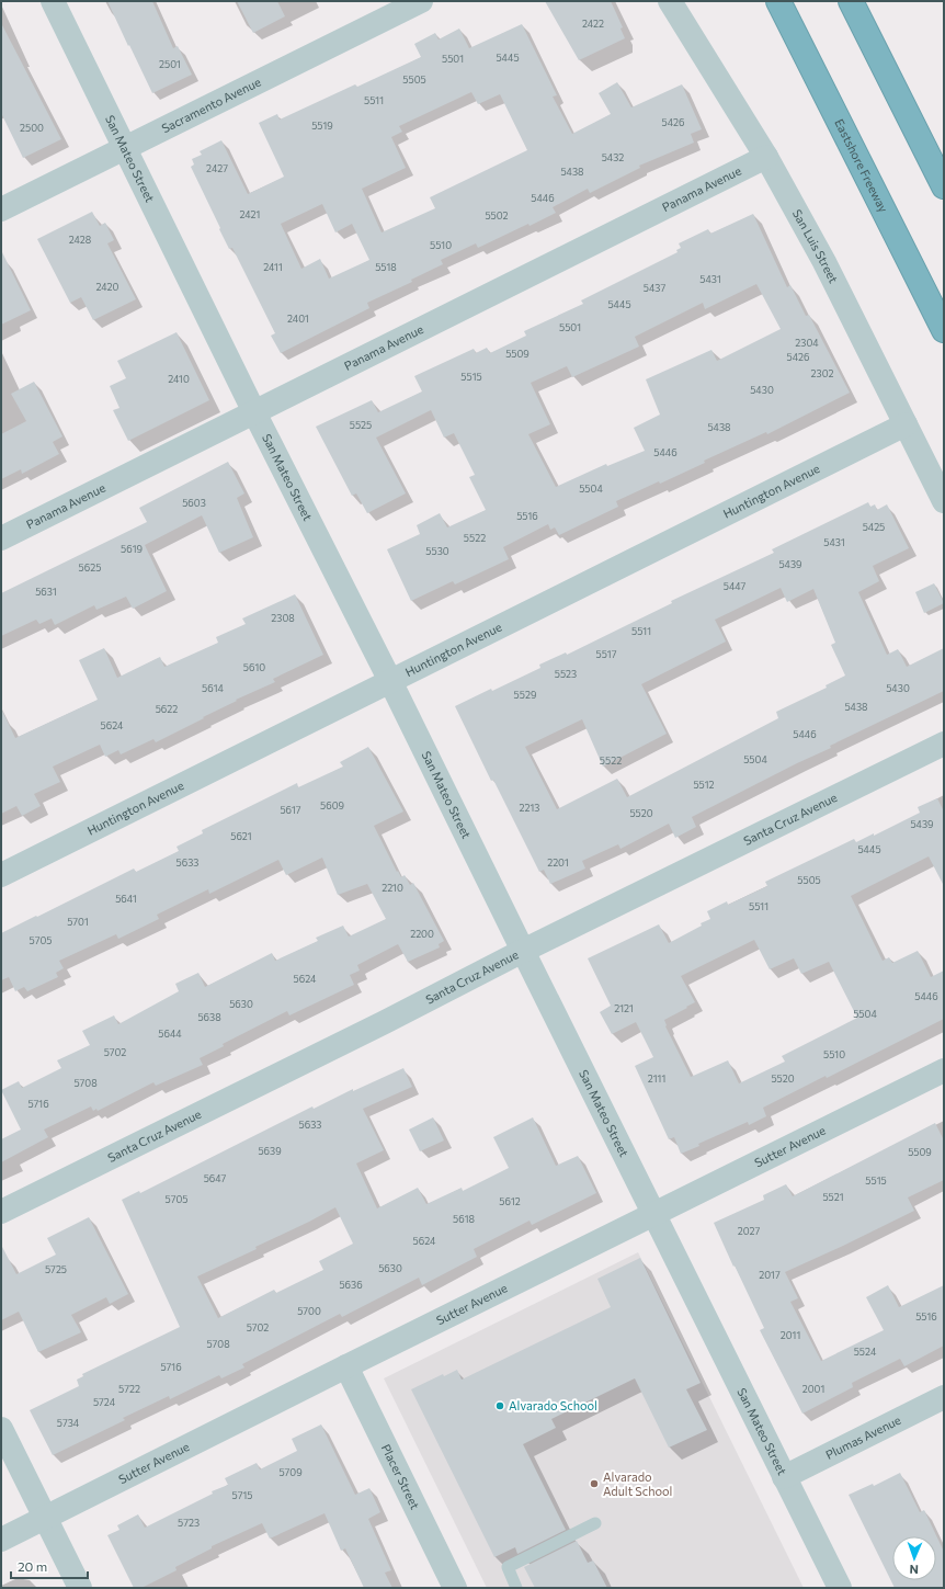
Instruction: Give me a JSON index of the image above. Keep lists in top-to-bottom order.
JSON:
{
  "streets": {
    "highway": ["Eastshore Freeway"],
    "street": [
      "Sacramento Avenue",
      "San Mateo Street",
      "Panama Avenue",
      "San Luis Street",
      "Huntington Avenue",
      "Santa Cruz Avenue",
      "Sutter Avenue",
      "Plumas Avenue",
      "Placer Street"
    ]
  },
  "crossings": [
    ["Sacramento Avenue", "San Mateo Street"],
    ["San Mateo Street", "Panama Avenue"],
    ["San Mateo Street", "Huntington Avenue"],
    ["San Mateo Street", "Santa Cruz Avenue"],
    ["San Mateo Street", "Sutter Avenue"],
    ["San Mateo Street", "Plumas Avenue"],
    ["Panama Avenue", "San Luis Street"],
    ["San Luis Street", "Huntington Avenue"],
    ["Sutter Avenue", "Placer Street"]
  ],
  "places": ["Alvarado School", "Alvarado Adult School"],
  "house_numbers": [
    "2422",
    "5445",
    "5501",
    "2501",
    "5505",
    "5511",
    "5426",
    "5519",
    "2500",
    "5432",
    "2427",
    "5438",
    "5446",
    "2421",
    "5502",
    "2428",
    "5510",
    "2411",
    "5518",
    "5431",
    "2420",
    "5437",
    "5445",
    "2401",
    "5501",
    "2304",
    "5509",
    "5426",
    "2302",
    "5515",
    "2410",
    "5430",
    "5525",
    "5438",
    "5446",
    "5504",
    "5603",
    "5516",
    "5425",
    "5522",
    "5431",
    "5619",
    "5530",
    "5439",
    "5625",
    "5447",
    "5631",
    "2308",
    "5511",
    "5517",
    "5610",
    "5523",
    "5614",
    "5430",
    "5529",
    "5438",
    "5622",
    "5624",
    "5446",
    "5504",
    "5522",
    "5512",
    "5609",
    "2213",
    "5617",
    "5520",
    "5439",
    "5621",
    "5445",
    "5633",
    "2201",
    "5505",
    "2210",
    "5641",
    "5511",
    "5701",
    "2200",
    "5705",
    "5624",
    "5446",
    "5630",
    "2121",
    "5504",
    "5638",
    "5644",
    "5702",
    "5510",
    "2111",
    "5520",
    "5708",
    "5716",
    "5633",
    "5639",
    "5509",
    "5647",
    "5515",
    "5521",
    "5705",
    "5612",
    "5618",
    "2027",
    "5624",
    "5630",
    "5725",
    "2017",
    "5636",
    "5700",
    "5516",
    "5702",
    "2011",
    "5708",
    "5524",
    "5716",
    "5722",
    "2001",
    "5724",
    "5734",
    "5709",
    "5715",
    "5723"
  ],
  "scale_bar": "20 m",
  "north": "bottom"
}
